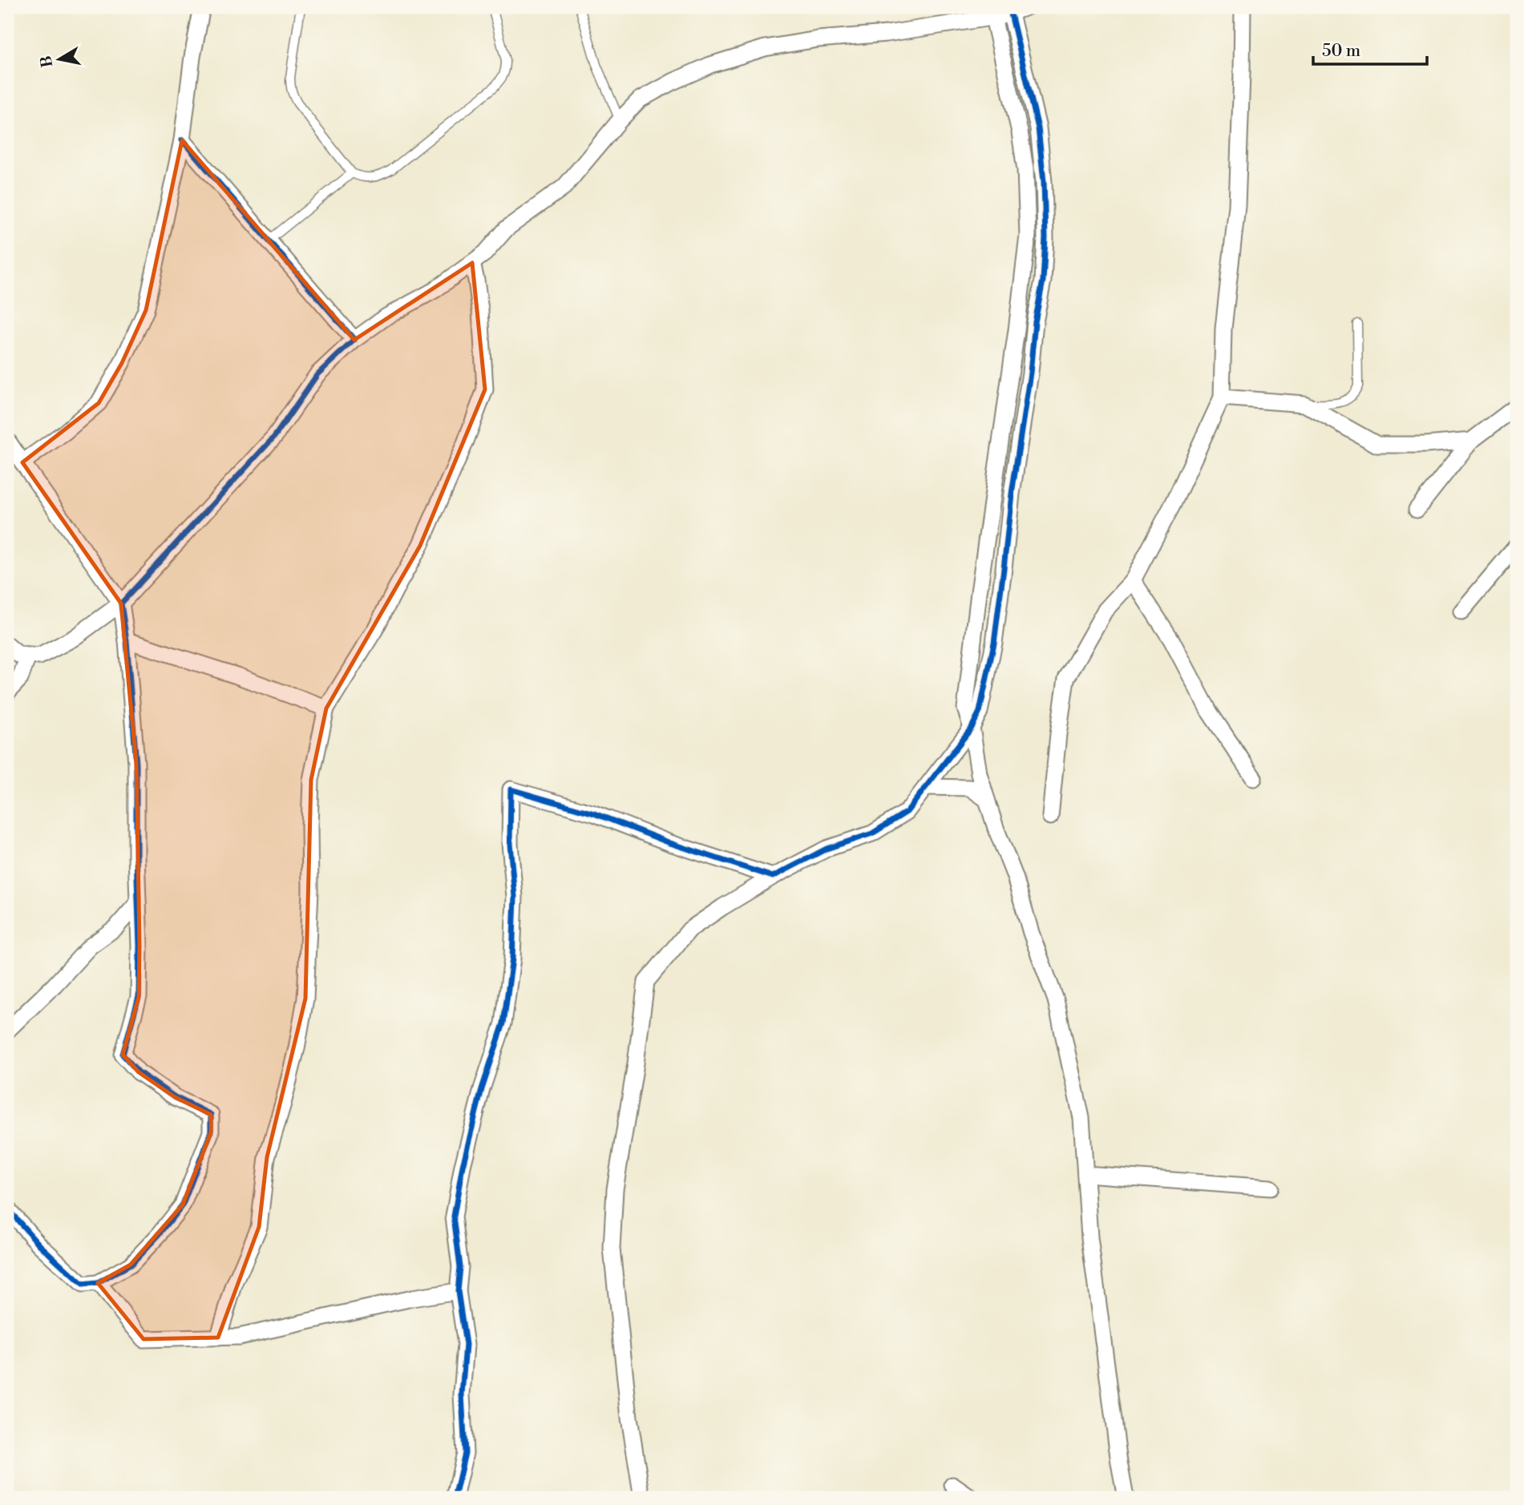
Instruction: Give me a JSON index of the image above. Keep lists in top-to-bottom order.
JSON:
{
  "scale_bar": "50 m",
  "north": "left"
}
